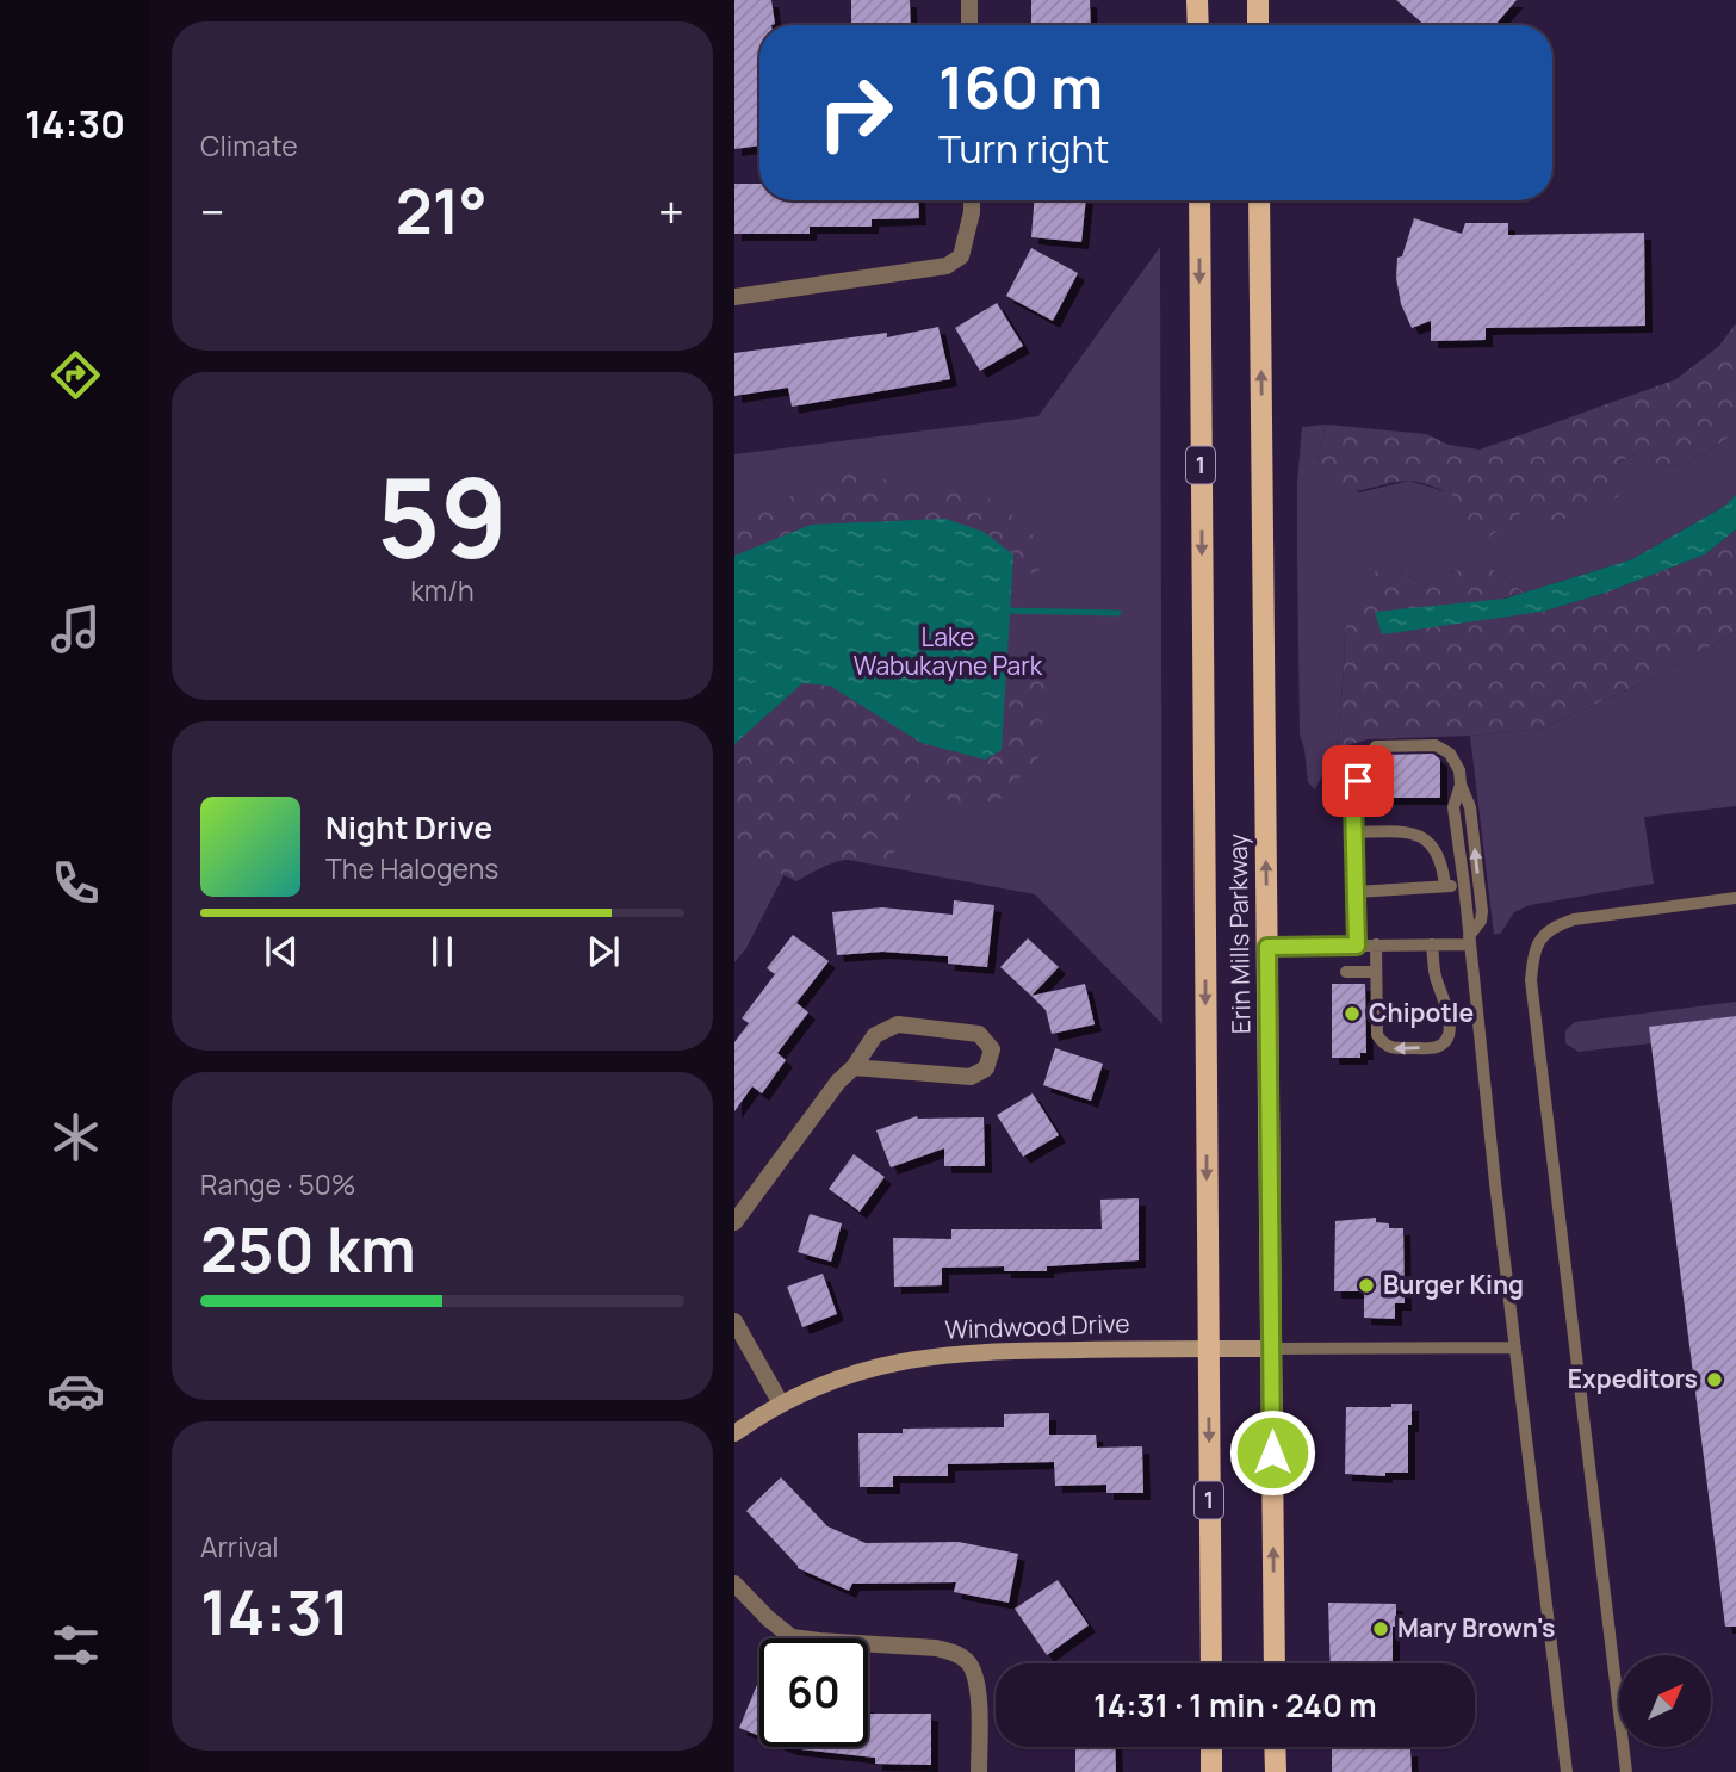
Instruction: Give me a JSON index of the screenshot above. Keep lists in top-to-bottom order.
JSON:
{
  "streets": {
    "main road": ["1", "Erin Mills Parkway"],
    "street": ["Windwood Drive"]
  },
  "crossings": [
    ["Erin Mills Parkway", "Windwood Drive"]
  ],
  "parks": ["Lake Wabukayne Park"],
  "places": [
    "Chipotle",
    "Burger King",
    "Expeditors",
    "Mary Brown's"
  ],
  "north": "top right",
  "page": {
    "tabs": "14:30",
    "tile": [
      "Climate",
      ["59", "km/h"],
      ["Range · 50%", "250 km"],
      ["Arrival", "14:31"]
    ],
    "turn": ["160 m", "Turn right"],
    "heat": ["−", "21°", "+"],
    "song": ["Night Drive", "The Halogens"],
    "limit": "60",
    "trip": "14:31 · 1 min · 240 m"
  }
}
